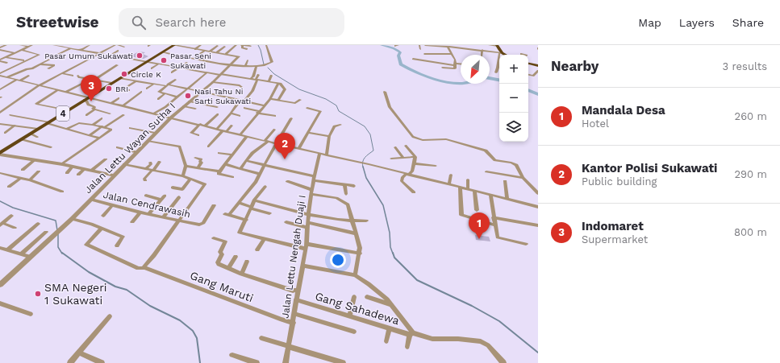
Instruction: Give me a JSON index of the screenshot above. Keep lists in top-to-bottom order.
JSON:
{
  "streets": {
    "highway": ["4"],
    "street": [
      "Jalan Lettu Wayan Sutha I",
      "Jalan Cendrawasih",
      "Jalan Lettu Nengah Duaji I",
      "Gang Maruti",
      "Gang Sahadewa"
    ]
  },
  "crossings": [
    ["Jalan Lettu Wayan Sutha I", "Jalan Cendrawasih"],
    ["Jalan Lettu Nengah Duaji I", "Gang Maruti"],
    ["Jalan Lettu Nengah Duaji I", "Gang Sahadewa"]
  ],
  "places": [
    "Pasar Umum Sukawati",
    "Pasar Seni Sukawati",
    "Circle K",
    "BRI",
    "Nasi Tahu Ni Sarti Sukawati",
    "SMA Negeri 1 Sukawati"
  ],
  "north": "bottom left",
  "page": {
    "header": "Streetwise",
    "search": "Search here",
    "nav": ["Map", "Layers", "Share"],
    "heading": ["Nearby", "3 results"],
    "map_buttons": ["+", "−"],
    "pins": ["3", "2", "1"],
    "list": [
      {
        "mark": "1",
        "name": "Mandala Desa",
        "note": "Hotel",
        "value": "260 m"
      },
      {
        "mark": "2",
        "name": "Kantor Polisi Sukawati",
        "note": "Public building",
        "value": "290 m"
      },
      {
        "mark": "3",
        "name": "Indomaret",
        "note": "Supermarket",
        "value": "800 m"
      }
    ]
  }
}
